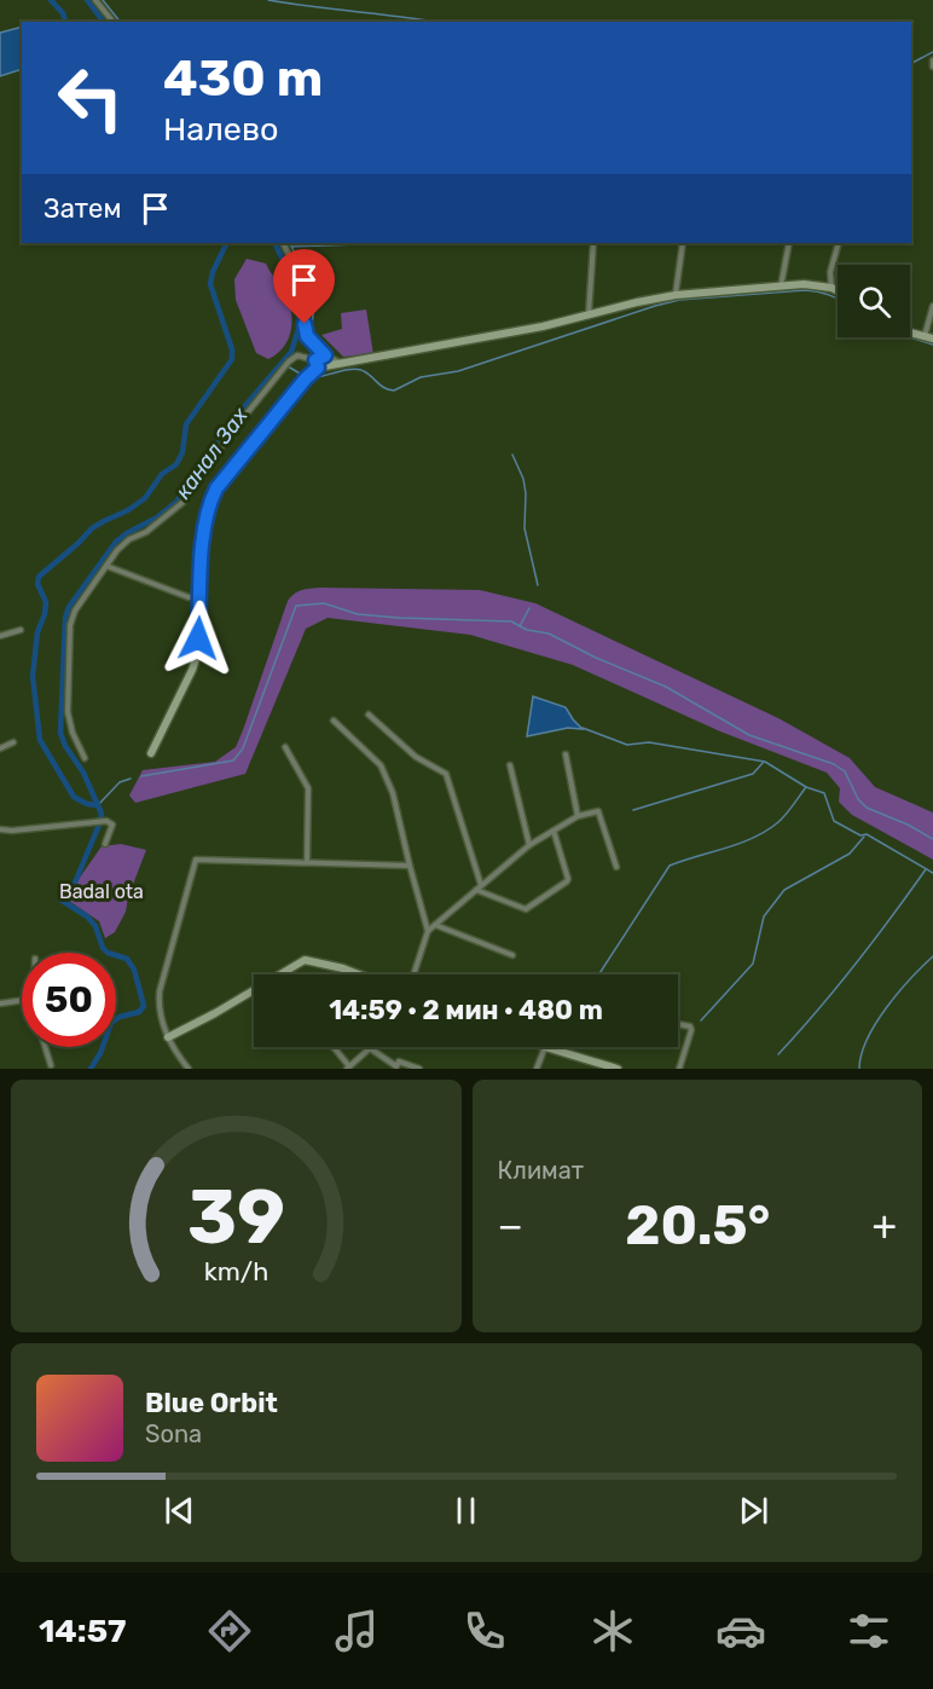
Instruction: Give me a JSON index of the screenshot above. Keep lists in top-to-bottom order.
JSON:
{
  "water": ["канал Зах"],
  "parks": ["Badal ota"],
  "page": {
    "turn": ["430 m", "Налево"],
    "then": "Затем",
    "limit": "50",
    "trip": "14:59 · 2 мин · 480 m",
    "tile": "Климат",
    "heat": ["−", "20.5°", "+"],
    "song": ["Blue Orbit", "Sona"],
    "tabs": "14:57",
    "gauge": ["39", "km/h"]
  }
}
